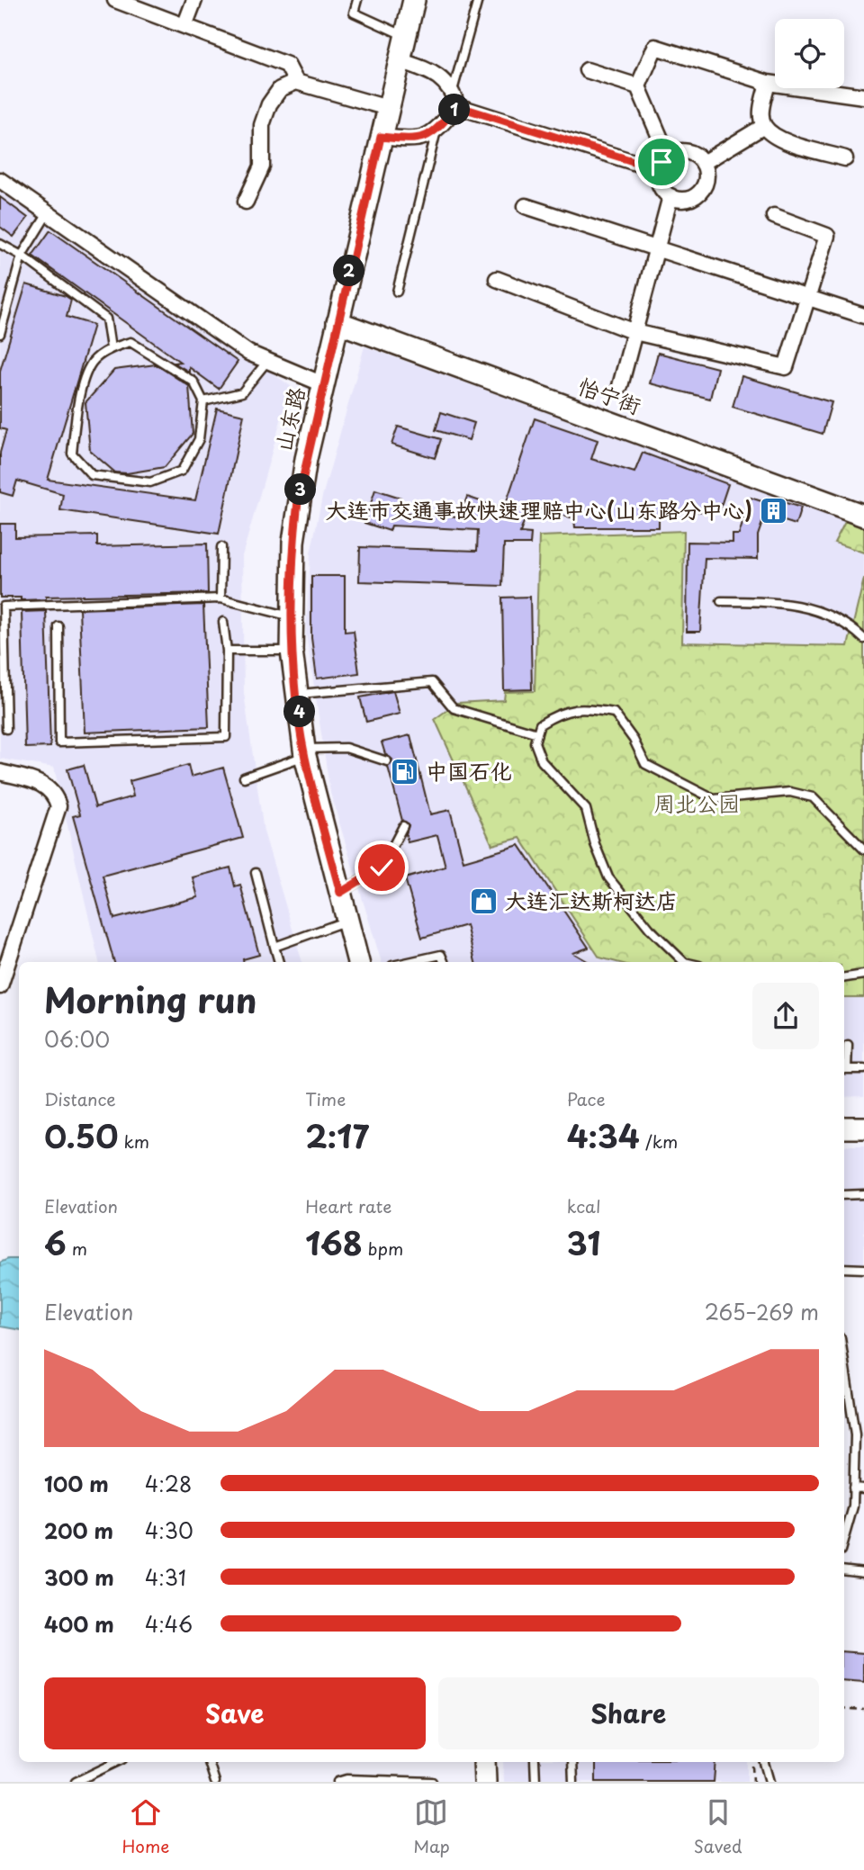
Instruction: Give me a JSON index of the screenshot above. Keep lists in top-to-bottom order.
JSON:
{
  "streets": {
    "main road": ["怡宁街", "山东路"]
  },
  "crossings": [
    ["怡宁街", "山东路"]
  ],
  "parks": ["周北公园"],
  "places": {
    "building": ["大连市交通事故快速理赔中心(山东路分中心)"],
    "fuel station": ["中国石化"],
    "shop": ["大连汇达斯柯达店"]
  },
  "page": {
    "pins": [
      "1",
      "2",
      "3",
      "4"
    ],
    "heading": ["Morning run", "06:00"],
    "stats": [
      ["Distance", "0.50 km"],
      ["Time", "2:17"],
      ["Pace", "4:34 /km"],
      ["Elevation", "6 m"],
      ["Heart rate", "168 bpm"],
      ["kcal", "31"]
    ],
    "chart": ["Elevation", "265–269 m"],
    "list": [
      {
        "name": "100 m",
        "note": "4:28"
      },
      {
        "name": "200 m",
        "note": "4:30"
      },
      {
        "name": "300 m",
        "note": "4:31"
      },
      {
        "name": "400 m",
        "note": "4:46"
      }
    ],
    "buttons": ["Save", "Share"],
    "tabs": ["Home", "Map", "Saved"]
  }
}
